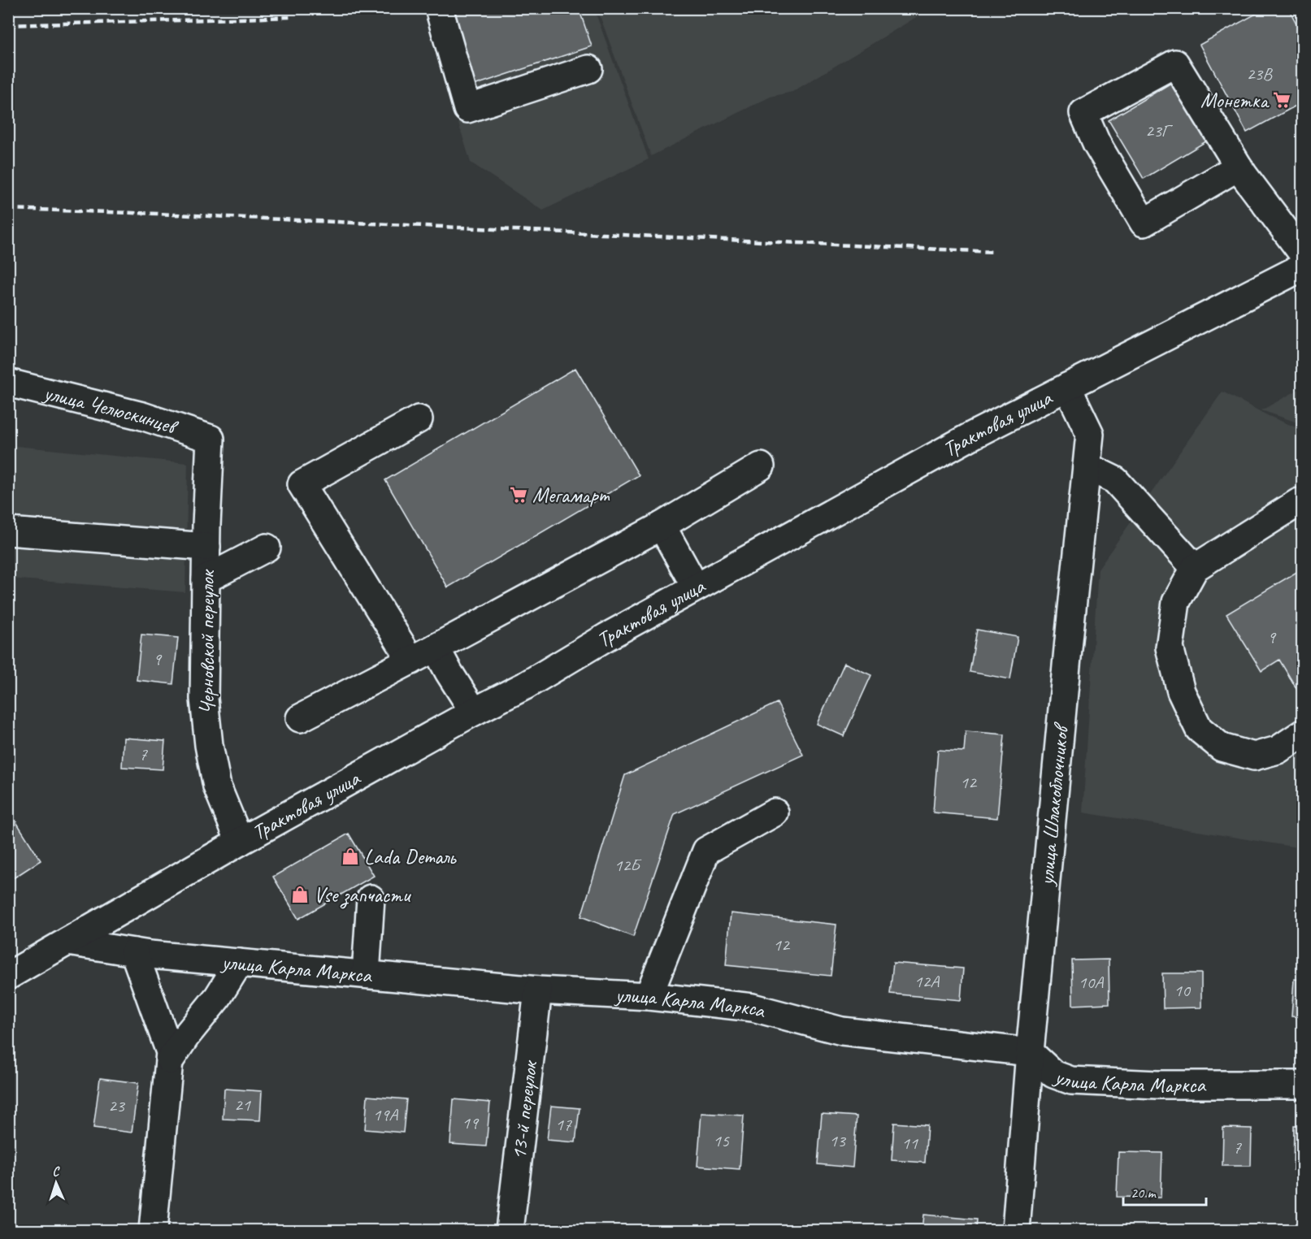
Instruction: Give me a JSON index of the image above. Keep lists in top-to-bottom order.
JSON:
{
  "streets": {
    "street": [
      "улица Челюскинцев",
      "Трактовая улица",
      "Черновской переулок",
      "улица Шлакоблочников",
      "улица Карла Маркса",
      "13-й переулок"
    ]
  },
  "crossings": [
    ["улица Челюскинцев", "Черновской переулок"],
    ["Трактовая улица", "Черновской переулок"],
    ["Трактовая улица", "улица Шлакоблочников"],
    ["Трактовая улица", "улица Карла Маркса"],
    ["улица Шлакоблочников", "улица Карла Маркса"],
    ["улица Карла Маркса", "13-й переулок"]
  ],
  "places": {
    "supermarket": ["Монетка", "Мегамарт"],
    "shop": ["Lada Dеталь", "Vse запчасти"]
  },
  "house_numbers": [
    "23В",
    "23Г",
    "9",
    "9",
    "7",
    "12",
    "12Б",
    "12",
    "12А",
    "10А",
    "10",
    "21",
    "23",
    "19А",
    "19",
    "17",
    "15",
    "13",
    "11",
    "7"
  ],
  "scale_bar": "20 m",
  "north": "top"
}
